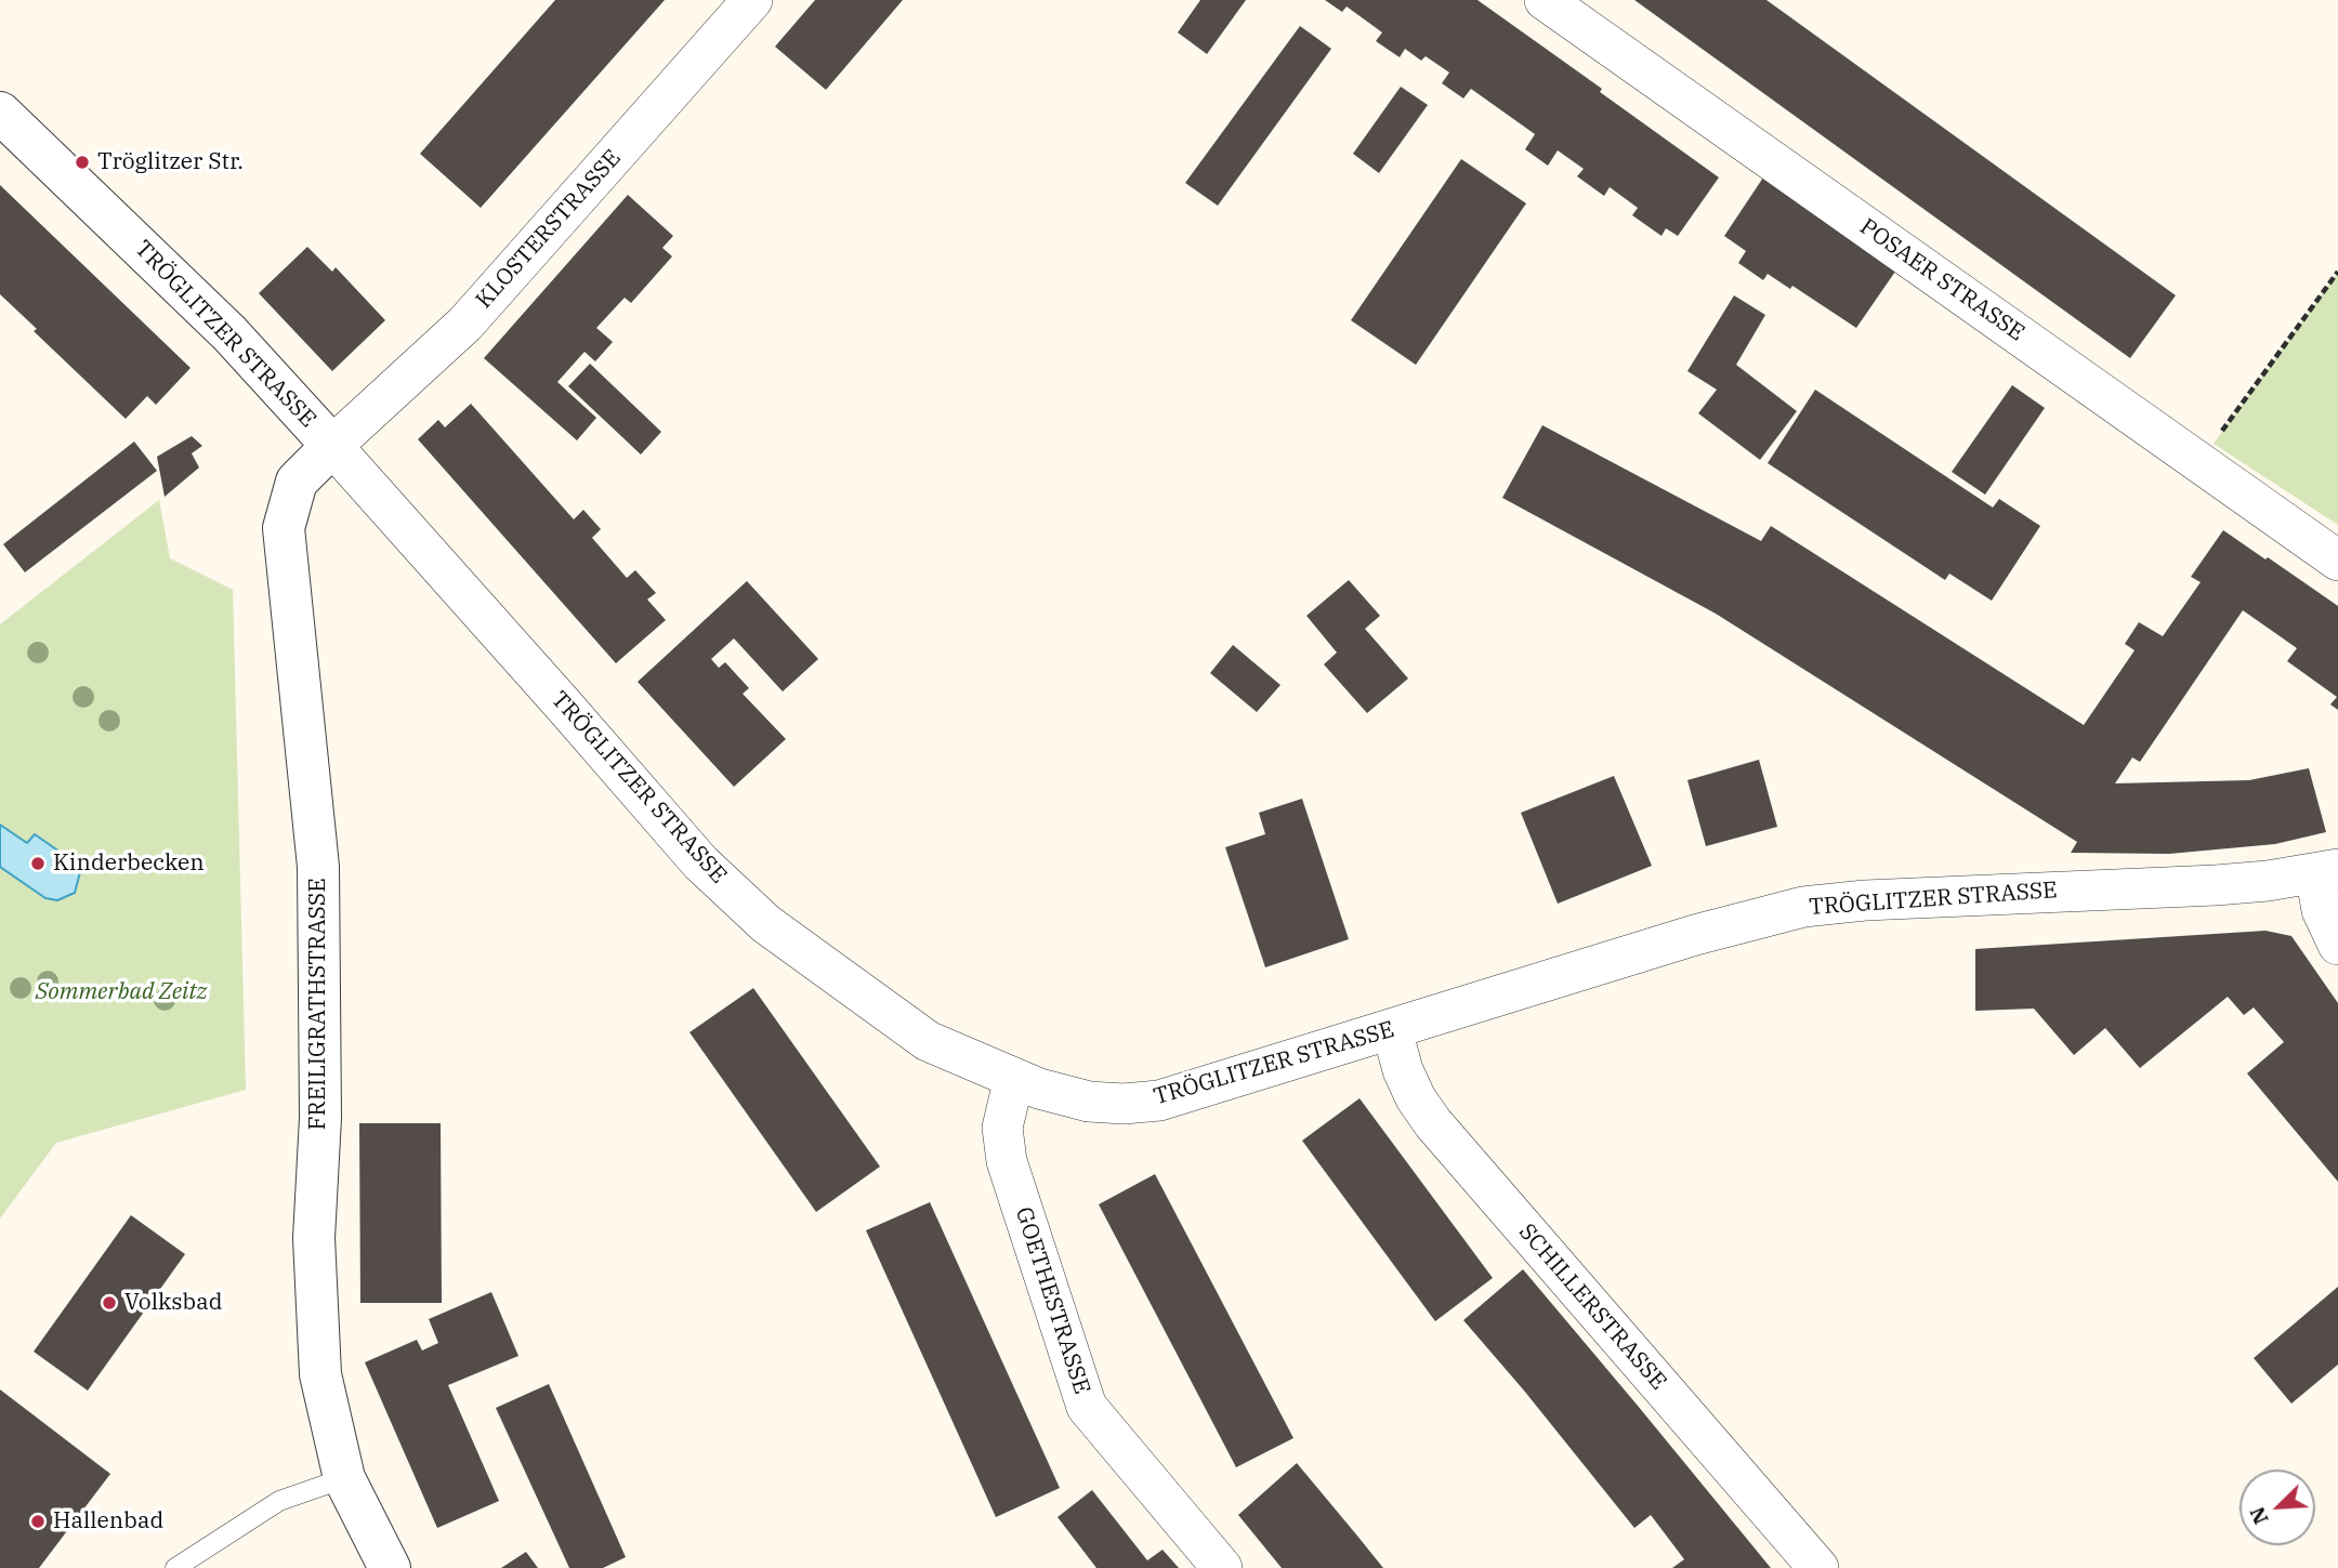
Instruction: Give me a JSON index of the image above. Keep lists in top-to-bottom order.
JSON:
{
  "streets": {
    "street": [
      "KLOSTERSTRASSE",
      "POSAER STRASSE",
      "TRÖGLITZER STRASSE",
      "FREILIGRATHSTRASSE",
      "GOETHESTRASSE",
      "SCHILLERSTRASSE"
    ]
  },
  "crossings": [
    ["KLOSTERSTRASSE", "TRÖGLITZER STRASSE"],
    ["KLOSTERSTRASSE", "FREILIGRATHSTRASSE"],
    ["TRÖGLITZER STRASSE", "FREILIGRATHSTRASSE"],
    ["TRÖGLITZER STRASSE", "GOETHESTRASSE"],
    ["TRÖGLITZER STRASSE", "SCHILLERSTRASSE"]
  ],
  "parks": ["Sommerbad Zeitz"],
  "places": [
    "Tröglitzer Str.",
    "Kinderbecken",
    "Volksbad",
    "Hallenbad"
  ],
  "north": "bottom left"
}
